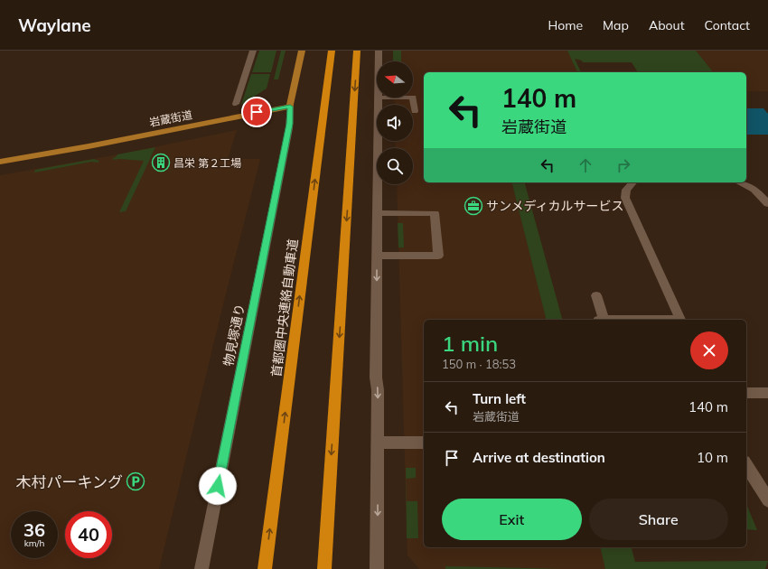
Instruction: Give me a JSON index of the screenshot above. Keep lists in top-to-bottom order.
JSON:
{
  "streets": {
    "highway": ["首都圏中央連絡自動車道"],
    "main road": ["岩蔵街道"],
    "street": ["物見塚通り"]
  },
  "crossings": [
    ["岩蔵街道", "物見塚通り"]
  ],
  "places": {
    "building": ["昌栄 第２工場"],
    "office": ["サンメディカルサービス"],
    "parking": ["木村パーキング"]
  },
  "north": "left",
  "page": {
    "header": "Waylane",
    "nav": [
      "Home",
      "Map",
      "About",
      "Contact"
    ],
    "turn": ["140 m", "岩蔵街道"],
    "heading": ["1 min", "150 m · 18:53"],
    "list": [
      {
        "name": "Turn left",
        "note": "岩蔵街道",
        "value": "140 m"
      },
      {
        "name": "Arrive at destination",
        "value": "10 m"
      }
    ],
    "buttons": ["Exit", "Share"],
    "speed": "36 km/h",
    "limit": "40"
  }
}
